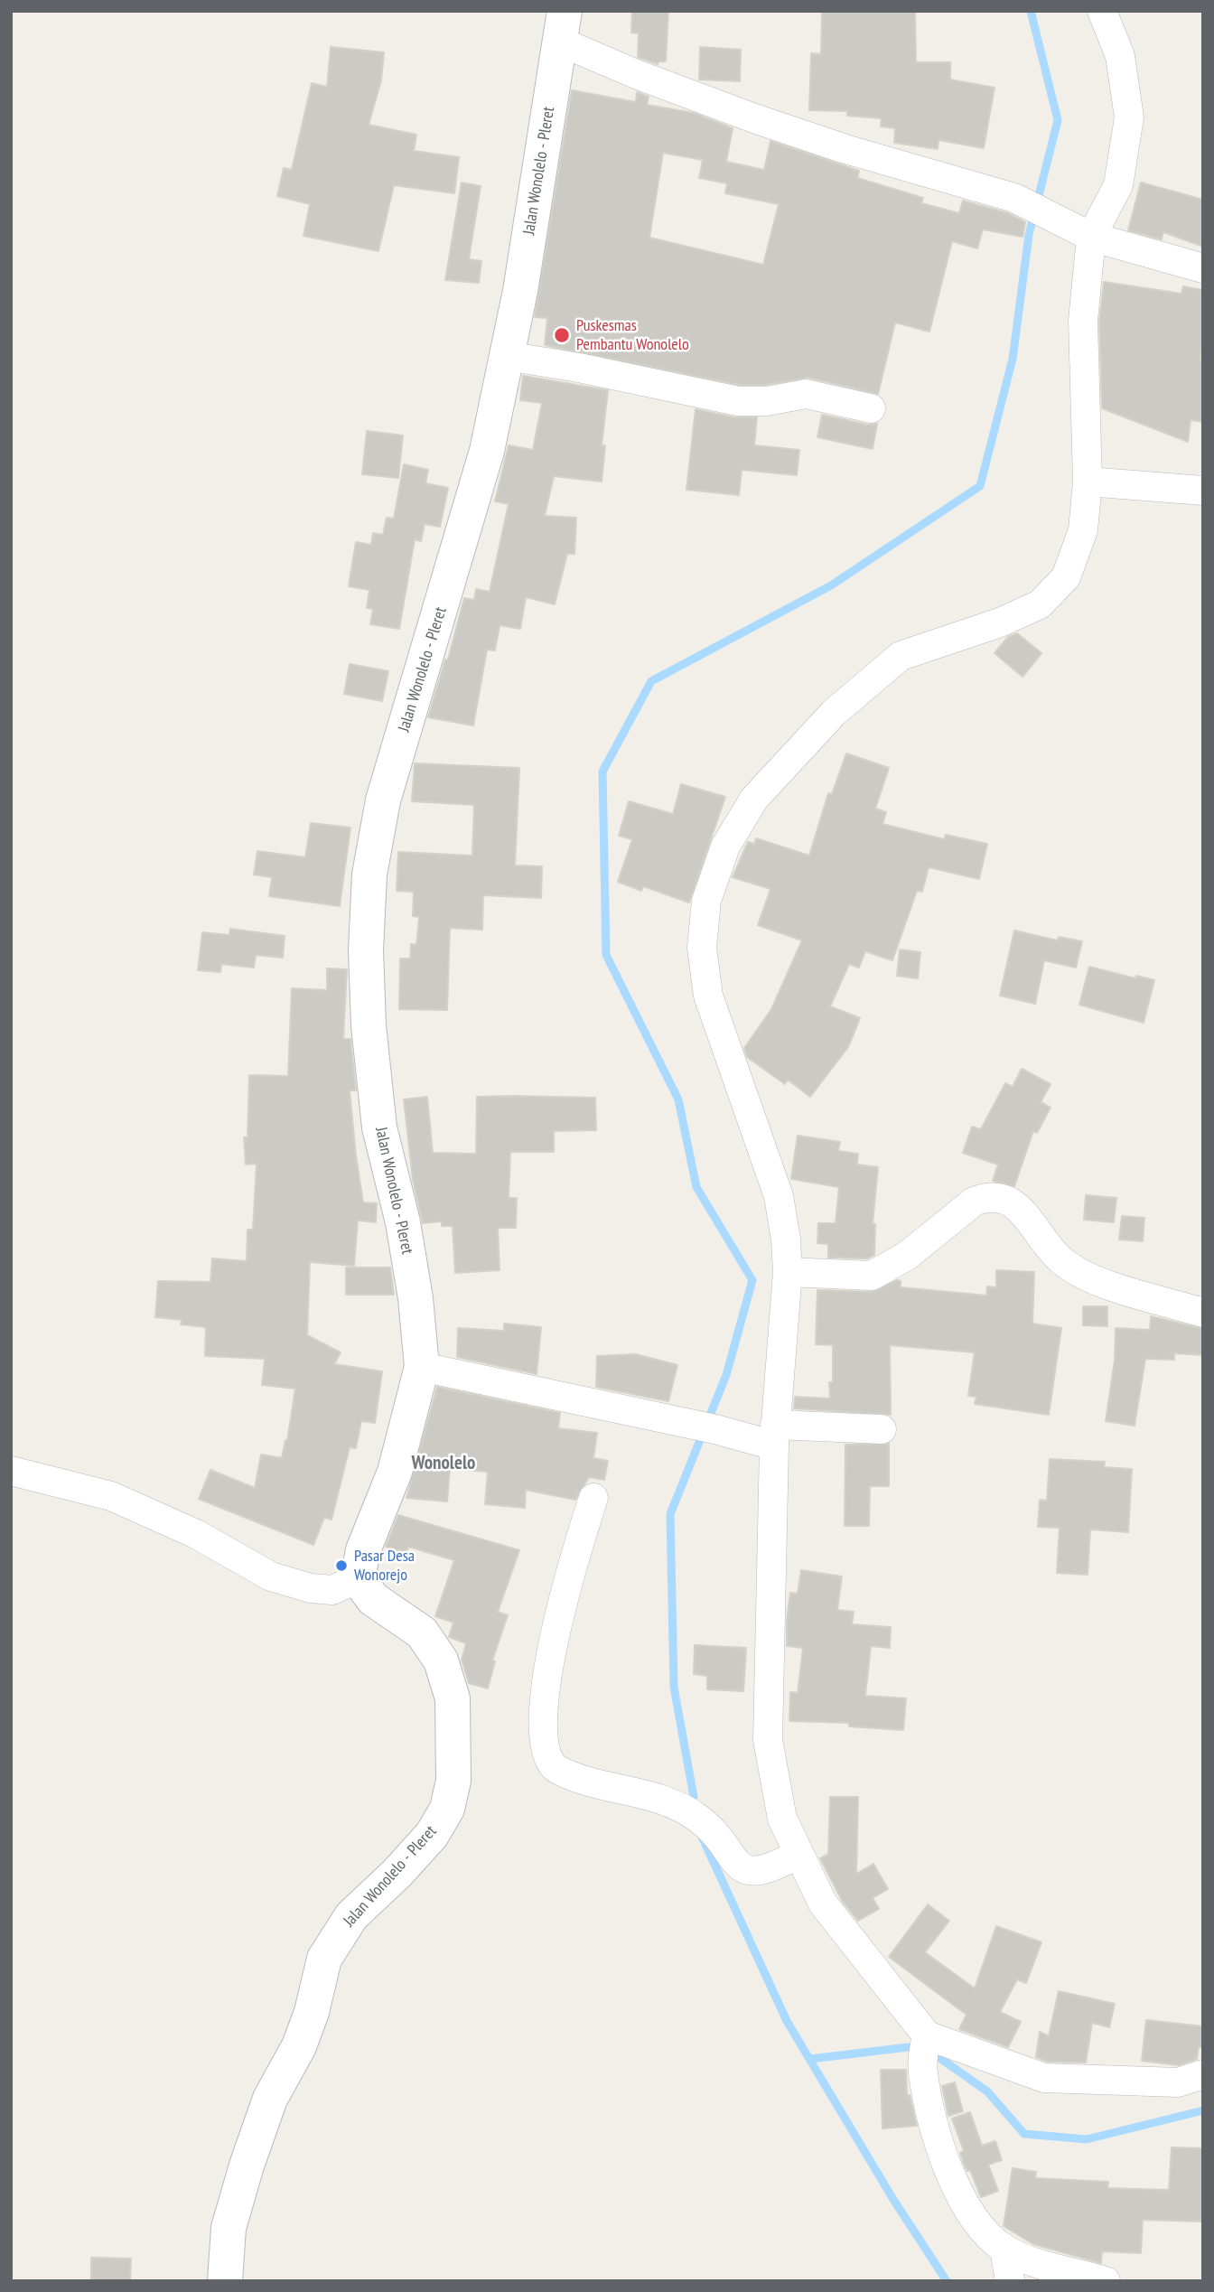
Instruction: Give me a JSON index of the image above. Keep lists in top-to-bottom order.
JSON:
{
  "streets": {
    "main road": ["Jalan Wonolelo - Pleret"]
  },
  "districts": ["Wonolelo"],
  "places": ["Puskesmas Pembantu Wonolelo", "Pasar Desa Wonorejo"]
}
